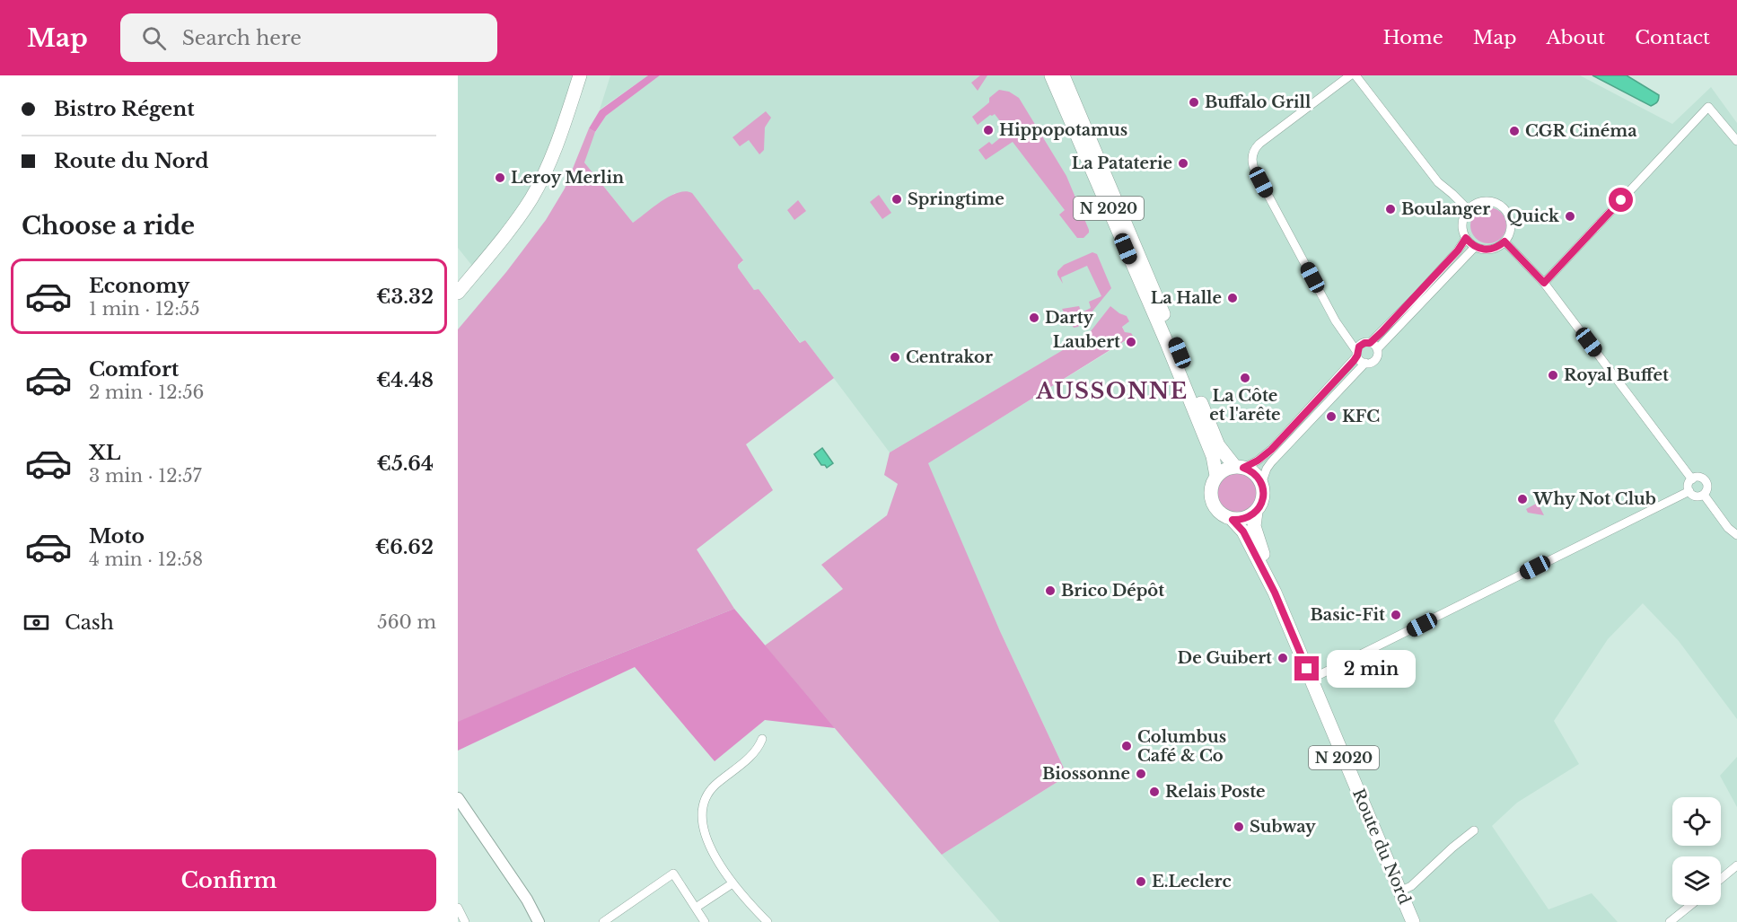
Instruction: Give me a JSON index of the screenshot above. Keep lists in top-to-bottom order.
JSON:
{
  "streets": {
    "main road": ["N 2020", "Route du Nord"]
  },
  "crossings": [
    ["N 2020", "Route du Nord"]
  ],
  "districts": ["AUSSONNE"],
  "places": [
    "Buffalo Grill",
    "Hippopotamus",
    "CGR Cinéma",
    "La Pataterie",
    "Leroy Merlin",
    "Springtime",
    "Boulanger",
    "Quick",
    "La Halle",
    "Darty",
    "Laubert",
    "Centrakor",
    "Royal Buffet",
    "La Côte et l'arête",
    "KFC",
    "Why Not Club",
    "Brico Dépôt",
    "Basic-Fit",
    "De Guibert",
    "Columbus Café & Co",
    "Biossonne",
    "Relais Poste",
    "Subway",
    "E.Leclerc"
  ],
  "page": {
    "header": "Map",
    "search": "Search here",
    "nav": [
      "Home",
      "Map",
      "About",
      "Contact"
    ],
    "banner": ["Bistro Régent", "Route du Nord"],
    "heading": "Choose a ride",
    "list": [
      {
        "name": "Economy",
        "note": "1 min · 12:55",
        "value": "€3.32"
      },
      {
        "name": "Comfort",
        "note": "2 min · 12:56",
        "value": "€4.48"
      },
      {
        "name": "XL",
        "note": "3 min · 12:57",
        "value": "€5.64"
      },
      {
        "name": "Moto",
        "note": "4 min · 12:58",
        "value": "€6.62"
      }
    ],
    "pay": ["Cash", "560 m"],
    "bubble": "2 min",
    "buttons": "Confirm"
  }
}
